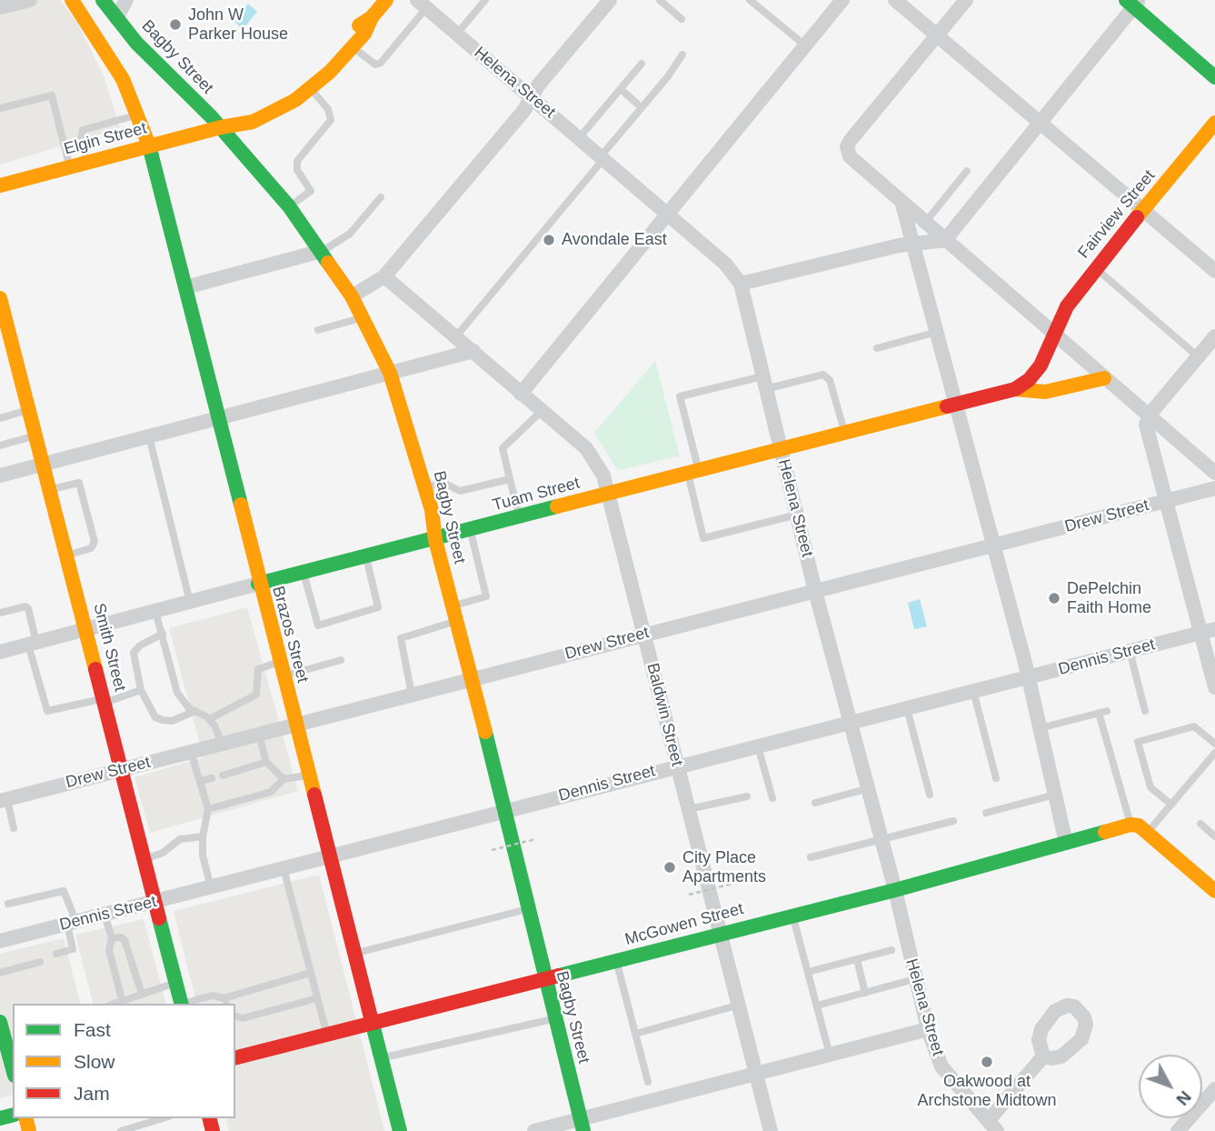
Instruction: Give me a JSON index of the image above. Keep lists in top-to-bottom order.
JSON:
{
  "streets": {
    "main road": [
      "Bagby Street",
      "Elgin Street",
      "Fairview Street",
      "Tuam Street",
      "Brazos Street",
      "Smith Street",
      "McGowen Street"
    ],
    "street": [
      "Helena Street",
      "Drew Street",
      "Dennis Street",
      "Baldwin Street"
    ]
  },
  "crossings": [
    ["Bagby Street", "Elgin Street"],
    ["Bagby Street", "Tuam Street"],
    ["Bagby Street", "Drew Street"],
    ["Bagby Street", "Dennis Street"],
    ["Bagby Street", "McGowen Street"],
    ["Helena Street", "Tuam Street"],
    ["Helena Street", "Drew Street"],
    ["Helena Street", "Dennis Street"],
    ["Helena Street", "McGowen Street"],
    ["Elgin Street", "Brazos Street"],
    ["Fairview Street", "Tuam Street"],
    ["Tuam Street", "Brazos Street"],
    ["Tuam Street", "Smith Street"],
    ["Tuam Street", "Baldwin Street"],
    ["Drew Street", "Brazos Street"],
    ["Drew Street", "Smith Street"],
    ["Drew Street", "Baldwin Street"],
    ["Brazos Street", "Dennis Street"],
    ["Brazos Street", "McGowen Street"],
    ["Smith Street", "Dennis Street"],
    ["Dennis Street", "Baldwin Street"],
    ["Baldwin Street", "McGowen Street"]
  ],
  "places": [
    "John W Parker House",
    "Avondale East",
    "DePelchin Faith Home",
    "City Place Apartments",
    "Oakwood at Archstone Midtown"
  ],
  "legend": ["Fast", "Slow", "Jam"],
  "north": "bottom right"
}
